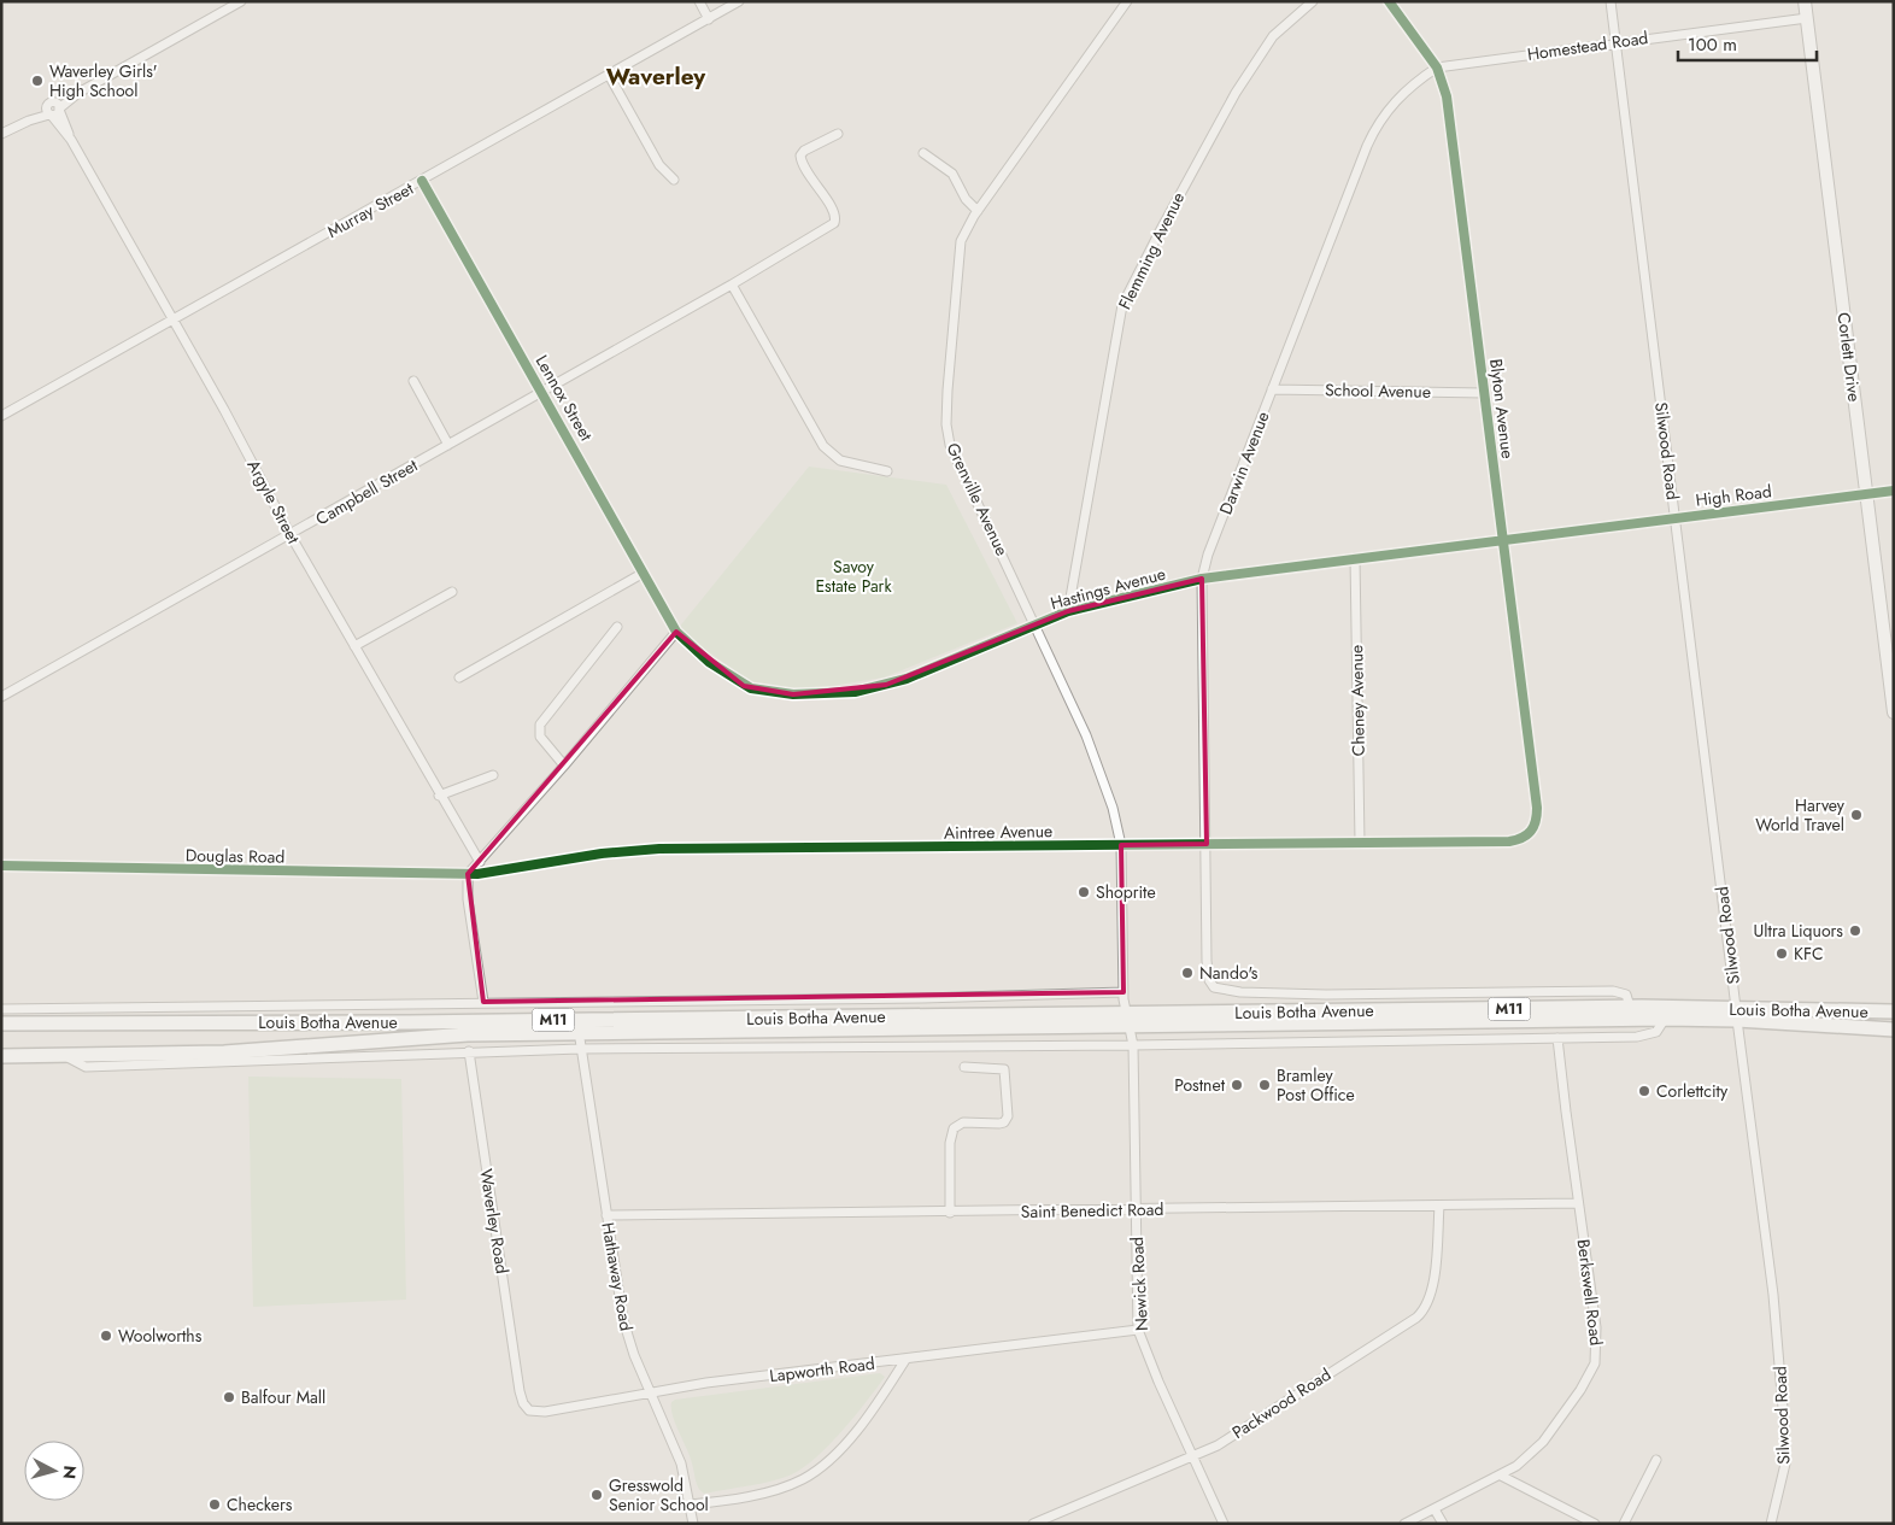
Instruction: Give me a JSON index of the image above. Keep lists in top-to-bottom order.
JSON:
{
  "streets": {
    "main road": ["Corlett Drive", "M11", "Louis Botha Avenue"],
    "street": [
      "Homestead Road",
      "Murray Street",
      "Flemming Avenue",
      "School Avenue",
      "Lennox Street",
      "Blyton Avenue",
      "Silwood Road",
      "Darwin Avenue",
      "Campbell Street",
      "High Road",
      "Grenville Avenue",
      "Argyle Street",
      "Hastings Avenue",
      "Cheney Avenue",
      "Aintree Avenue",
      "Douglas Road",
      "Saint Benedict Road",
      "Waverley Road",
      "Hathaway Road",
      "Newick Road",
      "Berkswell Road",
      "Lapworth Road",
      "Packwood Road"
    ]
  },
  "crossings": [
    ["Homestead Road", "Corlett Drive"],
    ["Homestead Road", "Silwood Road"],
    ["Homestead Road", "Darwin Avenue"],
    ["Murray Street", "Lennox Street"],
    ["Murray Street", "Argyle Street"],
    ["Flemming Avenue", "Hastings Avenue"],
    ["Corlett Drive", "High Road"],
    ["School Avenue", "Blyton Avenue"],
    ["School Avenue", "Darwin Avenue"],
    ["Lennox Street", "Campbell Street"],
    ["Lennox Street", "Hastings Avenue"],
    ["Blyton Avenue", "Darwin Avenue"],
    ["Blyton Avenue", "Hastings Avenue"],
    ["Blyton Avenue", "Aintree Avenue"],
    ["Silwood Road", "High Road"],
    ["Silwood Road", "Louis Botha Avenue"],
    ["Darwin Avenue", "Hastings Avenue"],
    ["Darwin Avenue", "Aintree Avenue"],
    ["Darwin Avenue", "Louis Botha Avenue"],
    ["Campbell Street", "Argyle Street"],
    ["High Road", "Hastings Avenue"],
    ["Grenville Avenue", "Hastings Avenue"],
    ["Grenville Avenue", "Aintree Avenue"],
    ["Grenville Avenue", "Louis Botha Avenue"],
    ["Grenville Avenue", "Newick Road"],
    ["Hastings Avenue", "Cheney Avenue"],
    ["Cheney Avenue", "Aintree Avenue"],
    ["Aintree Avenue", "Douglas Road"],
    ["Louis Botha Avenue", "Waverley Road"],
    ["Louis Botha Avenue", "Hathaway Road"],
    ["Louis Botha Avenue", "Newick Road"],
    ["Louis Botha Avenue", "Berkswell Road"],
    ["Saint Benedict Road", "Hathaway Road"],
    ["Saint Benedict Road", "Newick Road"],
    ["Saint Benedict Road", "Berkswell Road"],
    ["Saint Benedict Road", "Packwood Road"],
    ["Waverley Road", "Lapworth Road"],
    ["Hathaway Road", "Lapworth Road"],
    ["Newick Road", "Lapworth Road"],
    ["Newick Road", "Packwood Road"]
  ],
  "districts": ["Waverley"],
  "parks": ["Savoy Estate Park"],
  "places": [
    "Waverley Girls' High School",
    "Harvey World Travel",
    "Shoprite",
    "Ultra Liquors",
    "KFC",
    "Nando's",
    "Postnet",
    "Bramley Post Office",
    "Corlettcity",
    "Woolworths",
    "Balfour Mall",
    "Gresswold Senior School",
    "Checkers"
  ],
  "scale_bar": "100 m",
  "north": "right"
}
